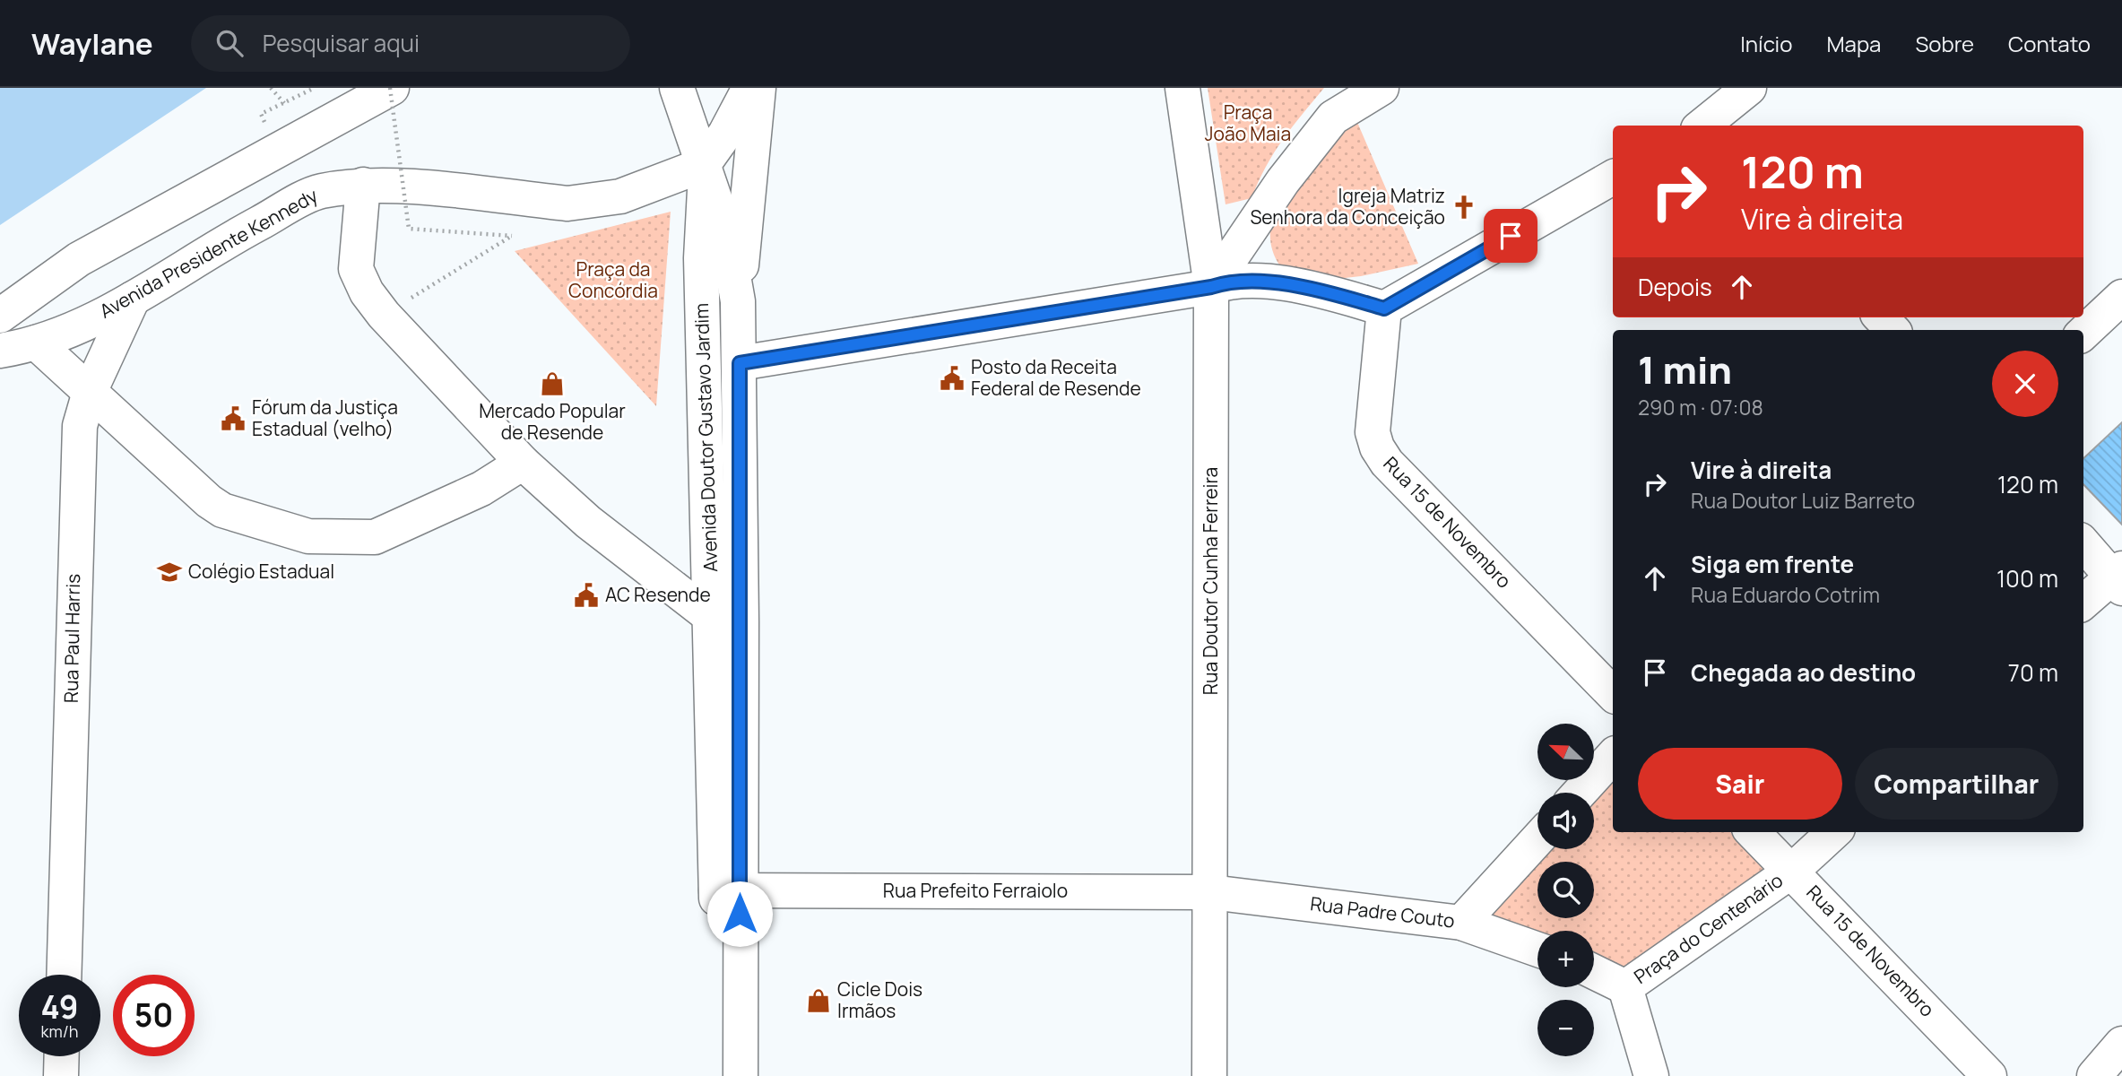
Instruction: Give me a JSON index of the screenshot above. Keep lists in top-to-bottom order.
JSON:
{
  "streets": {
    "street": [
      "Avenida Presidente Kennedy",
      "Avenida Doutor Gustavo Jardim",
      "Rua 15 de Novembro",
      "Rua Doutor Cunha Ferreira",
      "Rua Paul Harris",
      "Rua Prefeito Ferraiolo",
      "Rua Padre Couto",
      "Praça do Centenário"
    ]
  },
  "crossings": [
    ["Avenida Presidente Kennedy", "Avenida Doutor Gustavo Jardim"],
    ["Avenida Presidente Kennedy", "Rua Paul Harris"],
    ["Avenida Doutor Gustavo Jardim", "Rua Prefeito Ferraiolo"],
    ["Rua 15 de Novembro", "Praça do Centenário"],
    ["Rua Doutor Cunha Ferreira", "Rua Prefeito Ferraiolo"],
    ["Rua Doutor Cunha Ferreira", "Rua Padre Couto"],
    ["Rua Prefeito Ferraiolo", "Rua Padre Couto"]
  ],
  "parks": ["Praça João Maia", "Praça da Concórdia"],
  "places": {
    "church": ["Igreja Matriz Senhora da Conceição"],
    "public building": ["Posto da Receita Federal de Resende", "Fórum da Justiça Estadual (velho)", "AC Resende"],
    "shop": ["Mercado Popular de Resende", "Cicle Dois Irmãos"],
    "school or university": ["Colégio Estadual"]
  },
  "north": "top left",
  "page": {
    "header": "Waylane",
    "search": "Pesquisar aqui",
    "nav": [
      "Início",
      "Mapa",
      "Sobre",
      "Contato"
    ],
    "turn": ["120 m", "Vire à direita"],
    "then": "Depois",
    "heading": ["1 min", "290 m · 07:08"],
    "list": [
      {
        "name": "Vire à direita",
        "note": "Rua Doutor Luiz Barreto",
        "value": "120 m"
      },
      {
        "name": "Siga em frente",
        "note": "Rua Eduardo Cotrim",
        "value": "100 m"
      },
      {
        "name": "Chegada ao destino",
        "value": "70 m"
      }
    ],
    "map_buttons": ["+", "−"],
    "buttons": ["Sair", "Compartilhar"],
    "speed": "49 km/h",
    "limit": "50"
  }
}
